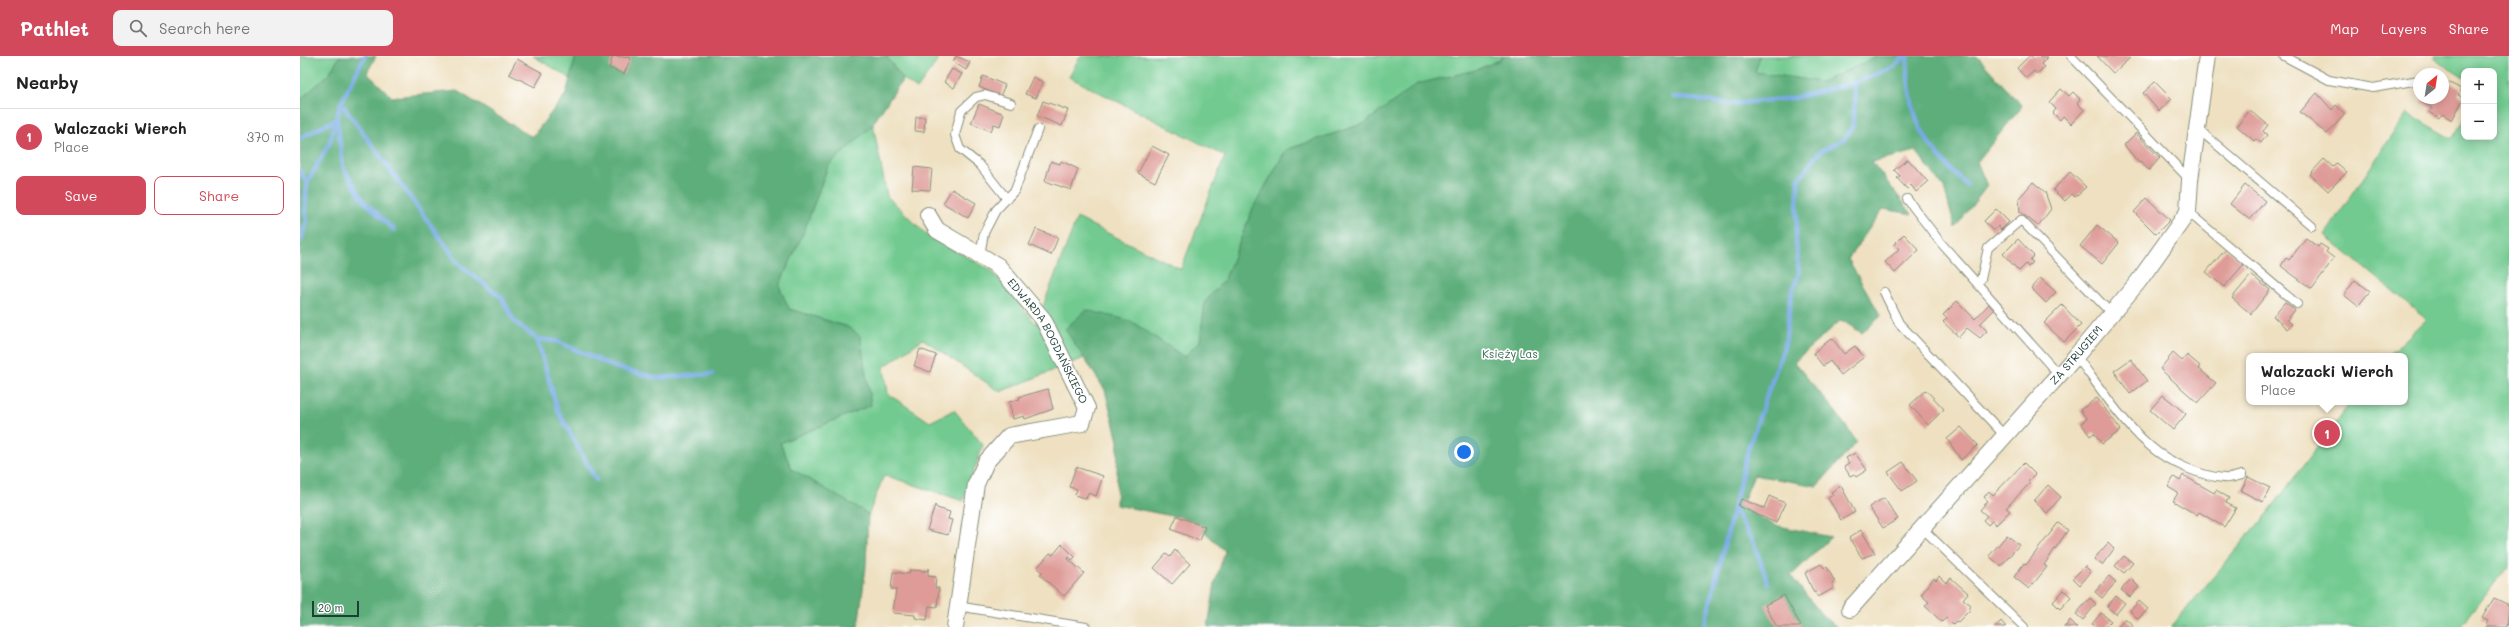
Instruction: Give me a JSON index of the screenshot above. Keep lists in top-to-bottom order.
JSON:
{
  "streets": {
    "street": ["EDWARDA BOGDAŃSKIEGO", "ZA STRUGIEM"]
  },
  "parks": ["Księży Las"],
  "scale_bar": "20 m",
  "north": "top right",
  "page": {
    "header": "Pathlet",
    "search": "Search here",
    "nav": ["Map", "Layers", "Share"],
    "heading": "Nearby",
    "map_buttons": ["+", "−"],
    "list": [
      {
        "mark": "1",
        "name": "Walczacki Wierch",
        "note": "Place",
        "value": "370 m"
      }
    ],
    "buttons": ["Save", "Share"],
    "popup": ["Walczacki Wierch", "Place"],
    "pins": "1",
    "scale": "20 m"
  }
}
